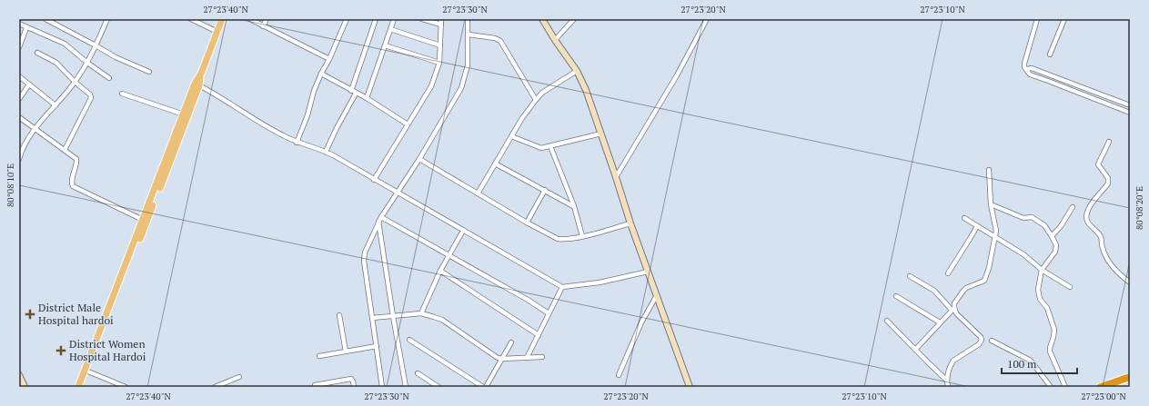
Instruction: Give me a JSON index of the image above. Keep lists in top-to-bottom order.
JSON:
{
  "places": {
    "health": ["District Male Hospital hardoi", "District Women Hospital Hardoi"]
  },
  "scale_bar": "100 m",
  "coordinates": [
    "27°23'40\"N",
    "27°23'30\"N",
    "27°23'20\"N",
    "27°23'10\"N",
    "80°08'10\"E",
    "80°08'20\"E",
    "27°23'00\"N"
  ]
}
